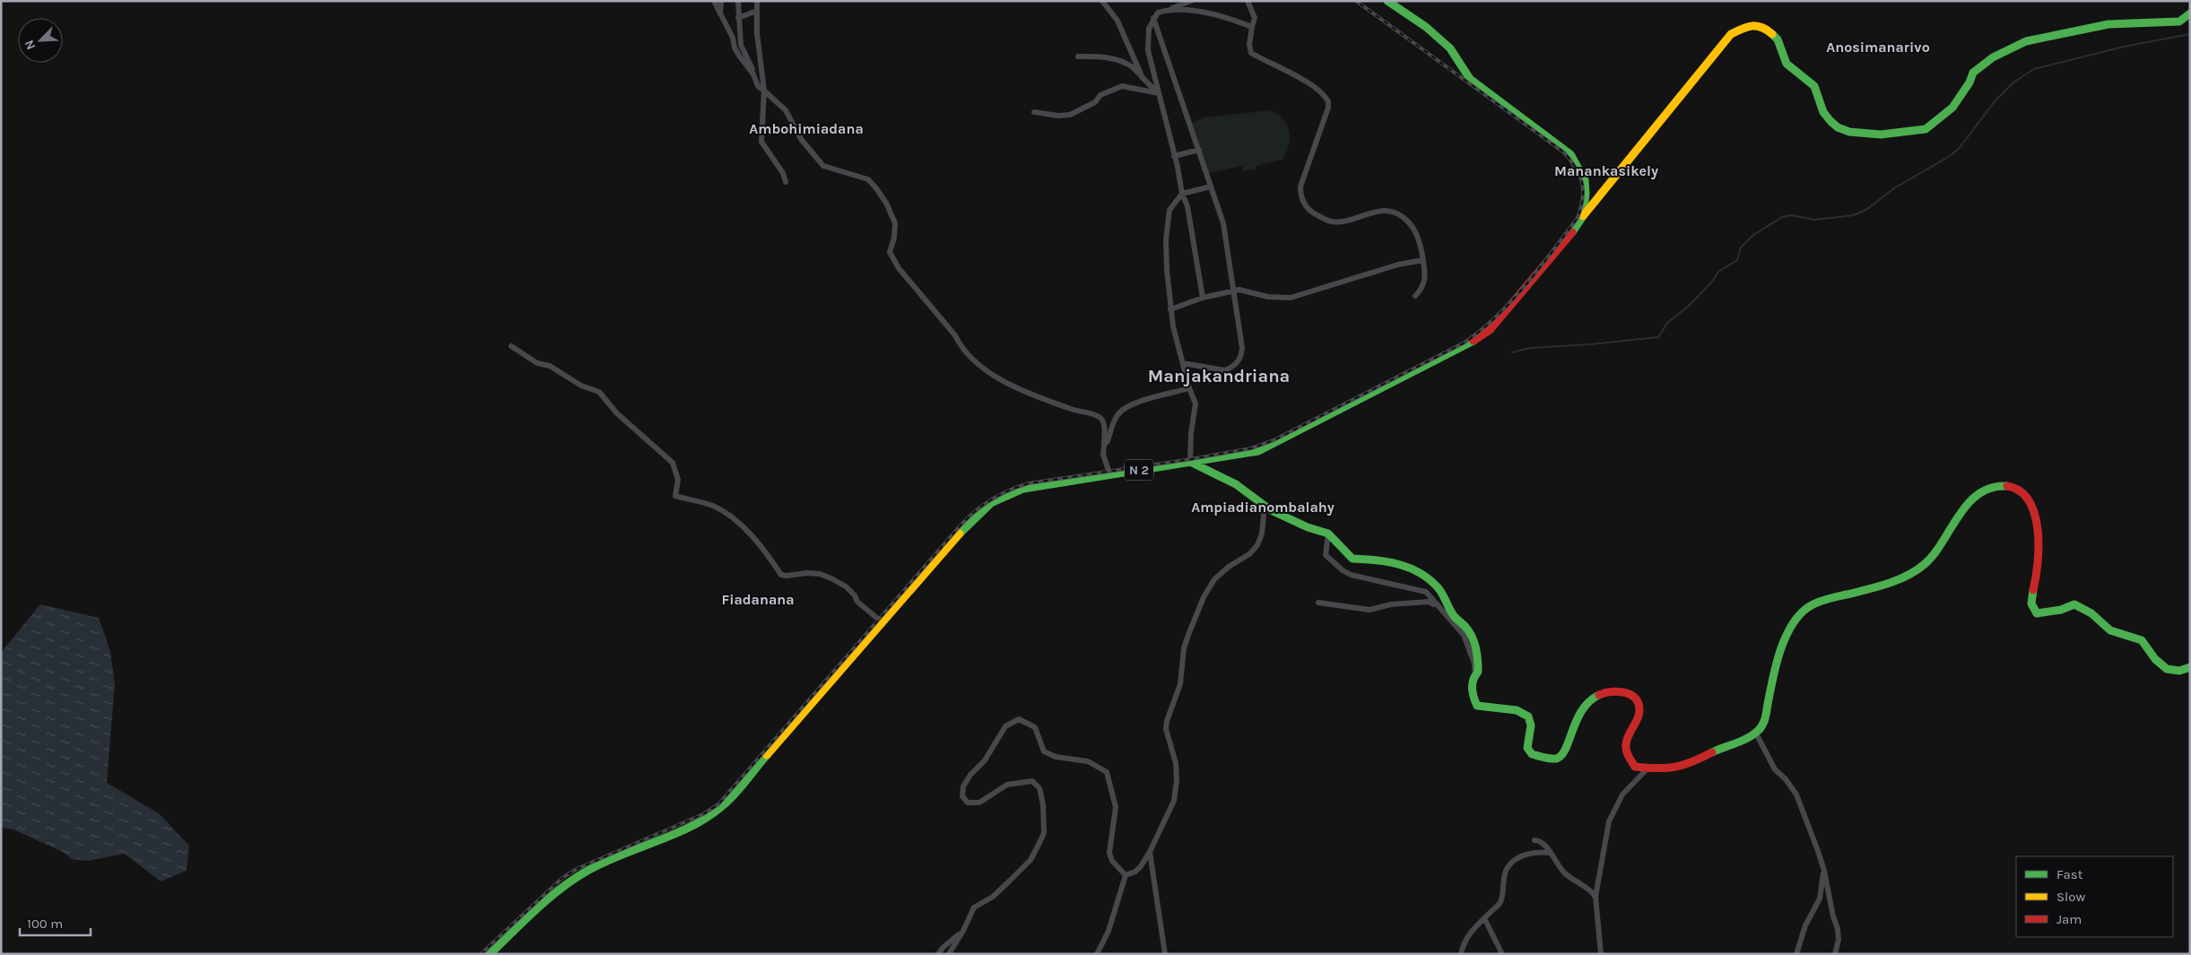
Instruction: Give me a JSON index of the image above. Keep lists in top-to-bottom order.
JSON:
{
  "streets": {
    "street": ["N 2"]
  },
  "districts": [
    "Anosimanarivo",
    "Ambohimiadana",
    "Manankasikely",
    "Manjakandriana",
    "Ampiadianombalahy",
    "Fiadanana"
  ],
  "legend": ["Fast", "Slow", "Jam"],
  "scale_bar": "100 m",
  "north": "bottom left"
}
